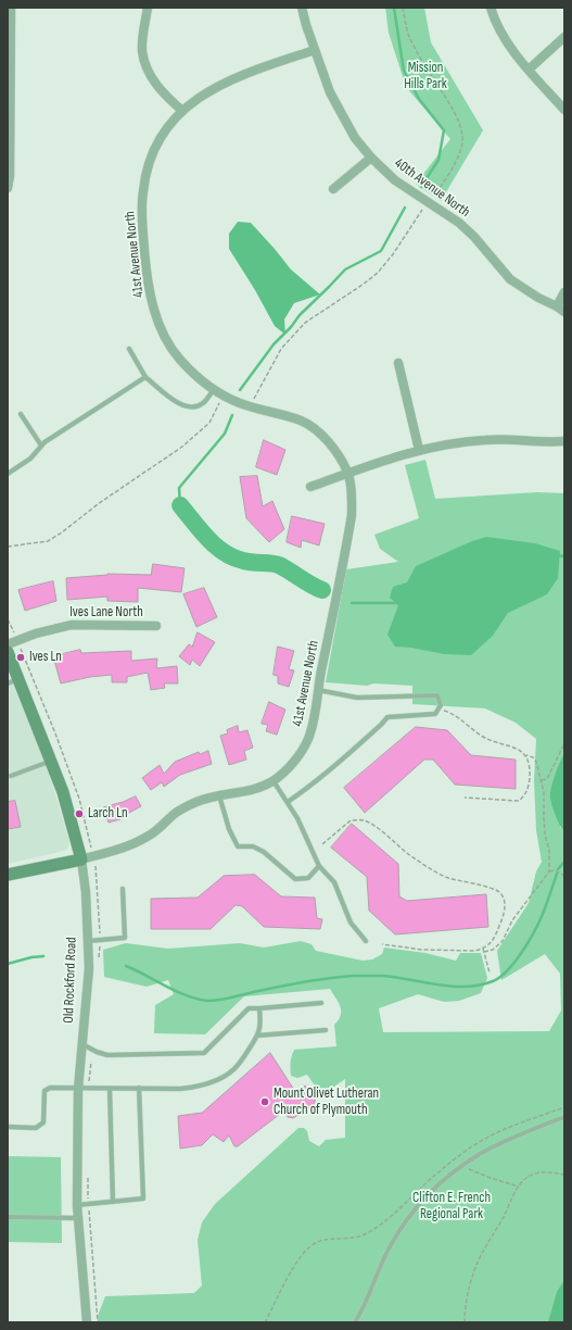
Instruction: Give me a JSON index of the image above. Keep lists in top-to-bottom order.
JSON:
{
  "streets": {
    "street": [
      "40th Avenue North",
      "41st Avenue North",
      "Ives Lane North",
      "Old Rockford Road"
    ]
  },
  "crossings": [
    ["40th Avenue North", "41st Avenue North"],
    ["41st Avenue North", "Old Rockford Road"]
  ],
  "parks": ["Mission Hills Park", "Clifton E. French Regional Park"],
  "places": ["Ives Ln", "Larch Ln", "Mount Olivet Lutheran Church of Plymouth"]
}
